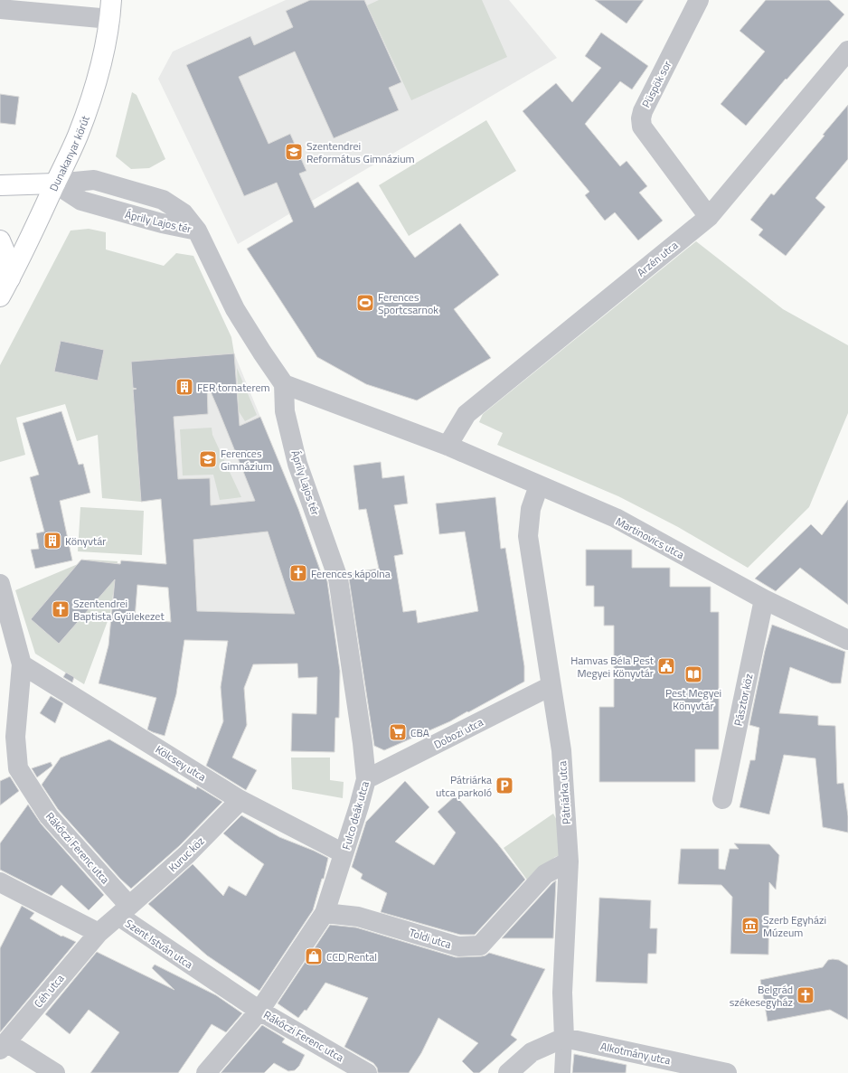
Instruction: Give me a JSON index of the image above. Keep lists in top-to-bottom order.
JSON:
{
  "streets": {
    "main road": ["Dunakanyar körút"],
    "street": [
      "Püspök sor",
      "Áprily Lajos tér",
      "Arzén utca",
      "Martinovics utca",
      "Pásztor köz",
      "Dobozi utca",
      "Kölcsey utca",
      "Pátriárka utca",
      "Fulco deák utca",
      "Rákóczi Ferenc utca",
      "Kuruc köz",
      "Toldi utca",
      "Szent István utca",
      "Céh utca",
      "Alkotmány utca"
    ]
  },
  "crossings": [
    ["Püspök sor", "Arzén utca"],
    ["Dunakanyar körút", "Áprily Lajos tér"],
    ["Áprily Lajos tér", "Fulco deák utca"],
    ["Arzén utca", "Martinovics utca"],
    ["Martinovics utca", "Pásztor köz"],
    ["Martinovics utca", "Pátriárka utca"],
    ["Dobozi utca", "Pátriárka utca"],
    ["Dobozi utca", "Fulco deák utca"],
    ["Kölcsey utca", "Fulco deák utca"],
    ["Kölcsey utca", "Rákóczi Ferenc utca"],
    ["Kölcsey utca", "Kuruc köz"],
    ["Pátriárka utca", "Toldi utca"],
    ["Pátriárka utca", "Alkotmány utca"],
    ["Fulco deák utca", "Rákóczi Ferenc utca"],
    ["Fulco deák utca", "Toldi utca"],
    ["Fulco deák utca", "Szent István utca"],
    ["Rákóczi Ferenc utca", "Kuruc köz"],
    ["Rákóczi Ferenc utca", "Szent István utca"],
    ["Kuruc köz", "Szent István utca"],
    ["Szent István utca", "Céh utca"]
  ],
  "places": {
    "school or university": ["Szentendrei Református Gimnázium", "Ferences Gimnázium"],
    "sports": ["Ferences Sportcsarnok"],
    "building": ["FER tornaterem", "Könyvtár"],
    "church": ["Ferences kápolna", "Szentendrei Baptista Gyülekezet", "Belgrád székesegyház"],
    "public building": ["Hamvas Béla Pest Megyei Könyvtár"],
    "library": ["Pest Megyei Könyvtár"],
    "supermarket": ["CBA"],
    "parking": ["Pátriárka utca parkoló"],
    "museum": ["Szerb Egyházi Múzeum"],
    "shop": ["CCD Rental"]
  }
}
